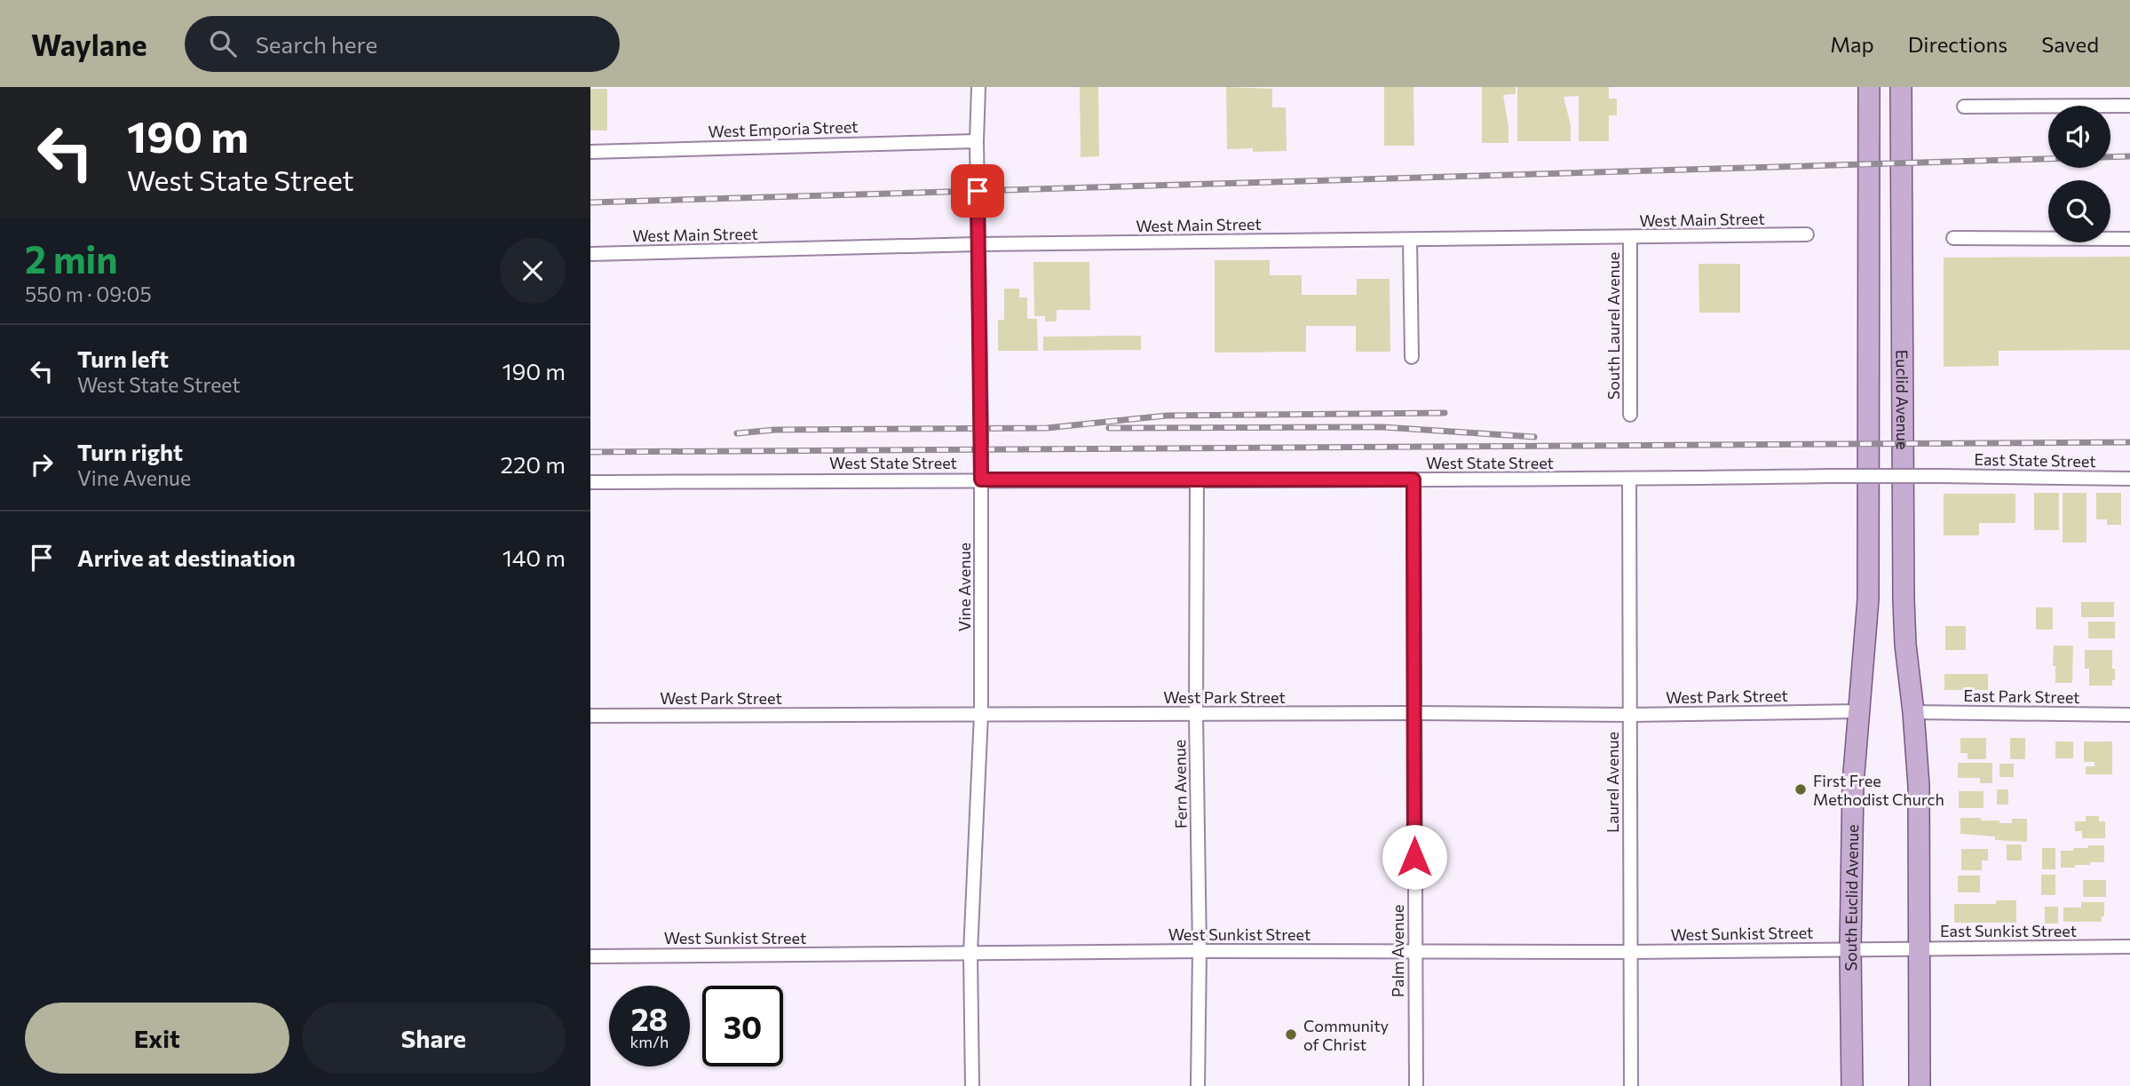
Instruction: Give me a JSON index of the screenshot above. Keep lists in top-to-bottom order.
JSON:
{
  "streets": {
    "main road": ["Euclid Avenue", "South Euclid Avenue"],
    "street": [
      "West Emporia Street",
      "West Main Street",
      "South Laurel Avenue",
      "East State Street",
      "West State Street",
      "Vine Avenue",
      "West Park Street",
      "East Park Street",
      "Laurel Avenue",
      "Fern Avenue",
      "East Sunkist Street",
      "West Sunkist Street",
      "Palm Avenue"
    ]
  },
  "crossings": [
    ["West Emporia Street", "Vine Avenue"],
    ["West Main Street", "South Laurel Avenue"],
    ["West Main Street", "Vine Avenue"],
    ["Euclid Avenue", "East Park Street"],
    ["East State Street", "West State Street"],
    ["West State Street", "Vine Avenue"],
    ["West State Street", "Laurel Avenue"],
    ["West State Street", "Fern Avenue"],
    ["West State Street", "Palm Avenue"],
    ["Vine Avenue", "West Park Street"],
    ["Vine Avenue", "West Sunkist Street"],
    ["West Park Street", "Laurel Avenue"],
    ["West Park Street", "Fern Avenue"],
    ["West Park Street", "South Euclid Avenue"],
    ["West Park Street", "Palm Avenue"],
    ["Laurel Avenue", "West Sunkist Street"],
    ["Fern Avenue", "West Sunkist Street"],
    ["South Euclid Avenue", "West Sunkist Street"],
    ["East Sunkist Street", "West Sunkist Street"],
    ["West Sunkist Street", "Palm Avenue"]
  ],
  "places": ["First Free Methodist Church", "Community of Christ"],
  "page": {
    "header": "Waylane",
    "search": "Search here",
    "nav": ["Map", "Directions", "Saved"],
    "turn": ["190 m", "West State Street"],
    "heading": ["2 min", "550 m · 09:05"],
    "list": [
      {
        "name": "Turn left",
        "note": "West State Street",
        "value": "190 m"
      },
      {
        "name": "Turn right",
        "note": "Vine Avenue",
        "value": "220 m"
      },
      {
        "name": "Arrive at destination",
        "value": "140 m"
      }
    ],
    "speed": "28 km/h",
    "limit": "30",
    "buttons": ["Exit", "Share"]
  }
}
